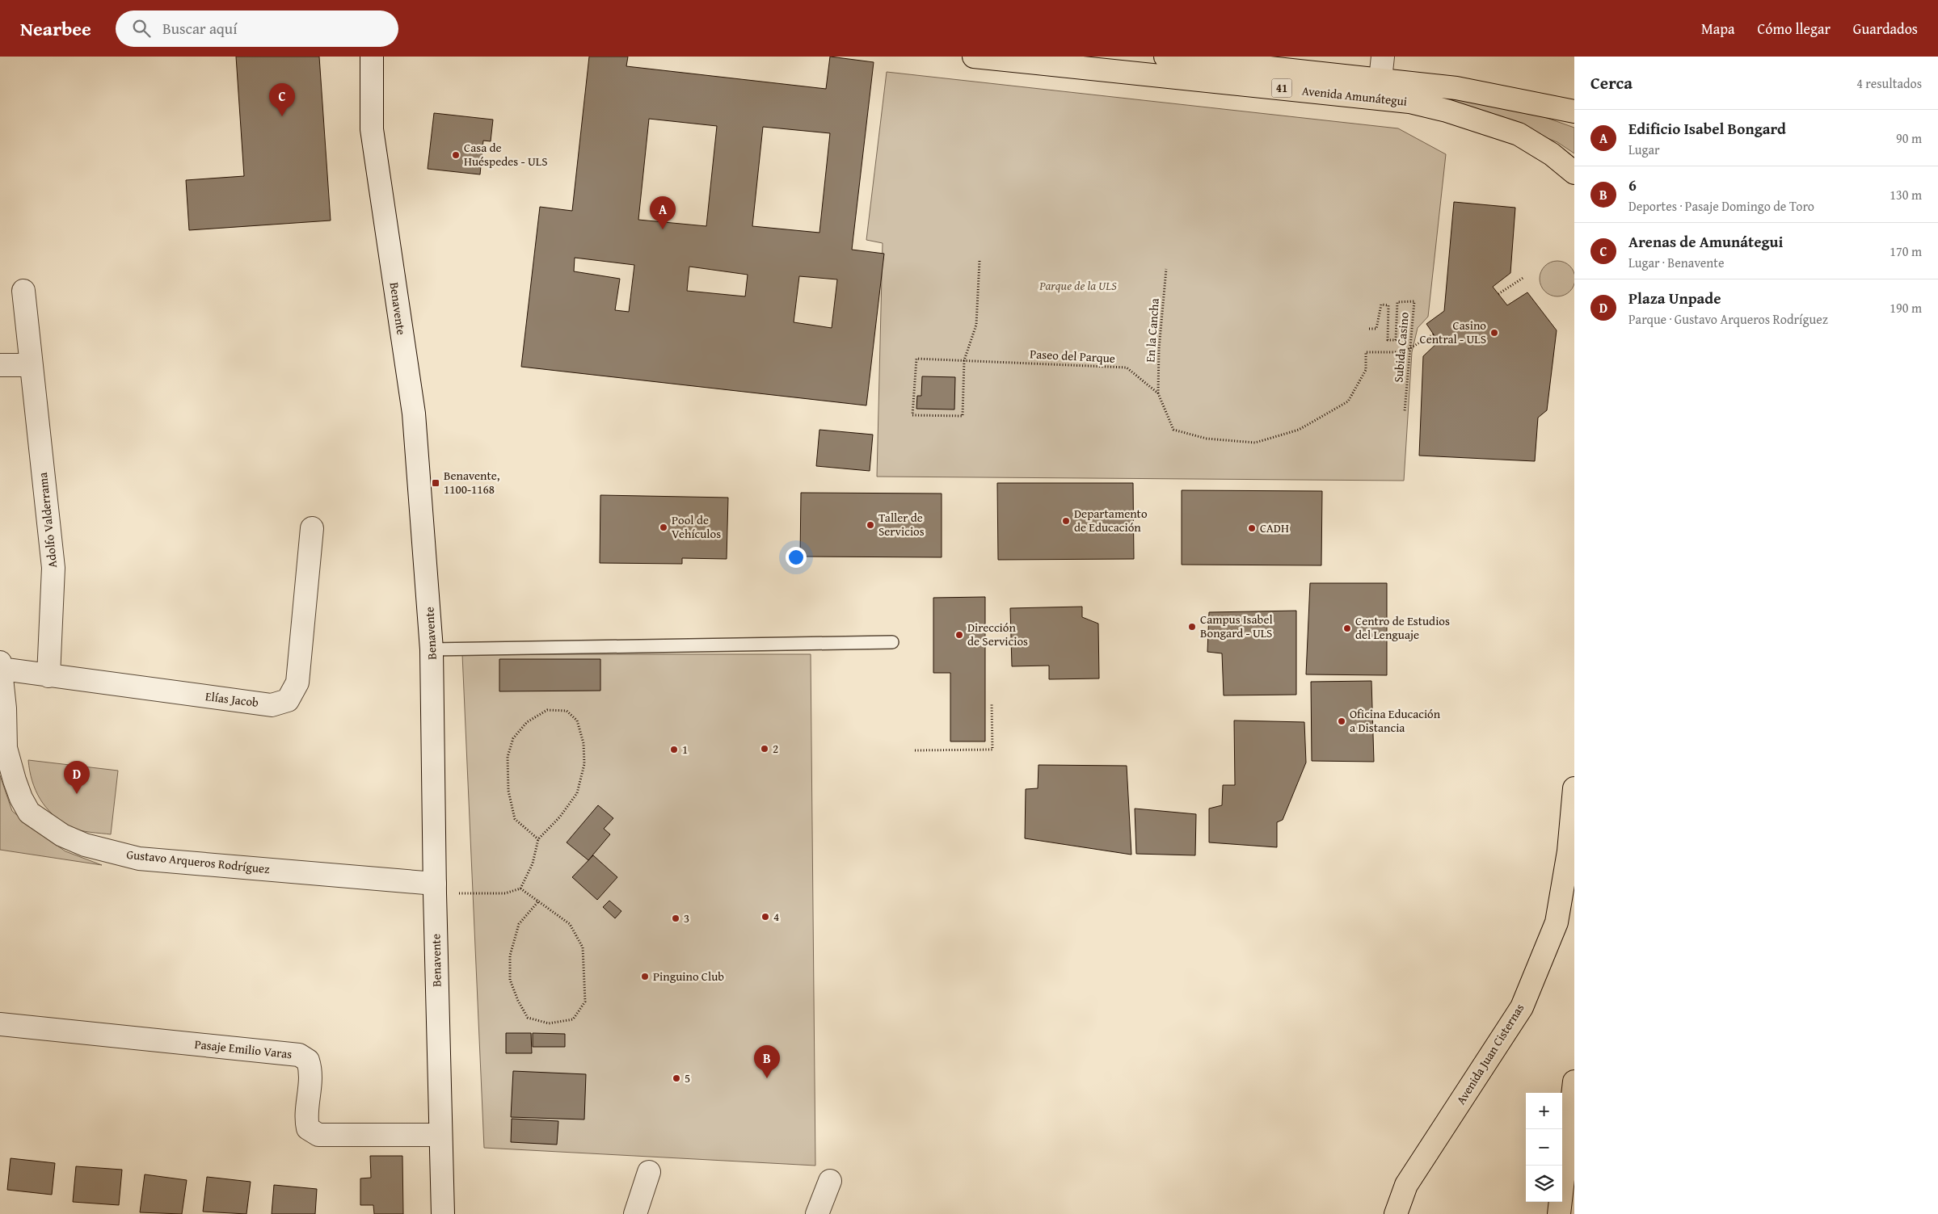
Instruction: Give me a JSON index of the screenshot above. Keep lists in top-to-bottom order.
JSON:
{
  "streets": {
    "main road": ["41", "Avenida Amunátegui", "Avenida Juan Cisternas"],
    "street": [
      "Benavente",
      "Adolfo Valderrama",
      "Elías Jacob",
      "Gustavo Arqueros Rodríguez",
      "Pasaje Emilio Varas"
    ],
    "path": ["En la Cancha", "Subida Casino", "Paseo del Parque"]
  },
  "crossings": [
    ["Benavente", "Gustavo Arqueros Rodríguez"],
    ["Benavente", "Pasaje Emilio Varas"],
    ["En la Cancha", "Paseo del Parque"],
    ["Subida Casino", "Paseo del Parque"],
    ["Adolfo Valderrama", "Elías Jacob"],
    ["Elías Jacob", "Gustavo Arqueros Rodríguez"]
  ],
  "parks": ["Parque de la ULS"],
  "places": {
    "other": [
      "Casa de Huéspedes - ULS",
      "Casino Central - ULS",
      "Departamento de Educación",
      "Taller de Servicios",
      "Pool de Vehículos",
      "CADH",
      "Campus Isabel Bongard - ULS",
      "Centro de Estudios del Lenguaje",
      "Dirección de Servicios",
      "Oficina Educación a Distancia",
      "2",
      "1",
      "4",
      "3",
      "Pinguino Club",
      "5"
    ],
    "transit": ["Benavente, 1100-1168"]
  },
  "page": {
    "header": "Nearbee",
    "search": "Buscar aquí",
    "nav": ["Mapa", "Cómo llegar", "Guardados"],
    "heading": ["Cerca", "4 resultados"],
    "pins": [
      "C",
      "A",
      "D",
      "B"
    ],
    "list": [
      {
        "mark": "A",
        "name": "Edificio Isabel Bongard",
        "note": "Lugar",
        "value": "90 m"
      },
      {
        "mark": "B",
        "name": "6",
        "note": "Deportes · Pasaje Domingo de Toro",
        "value": "130 m"
      },
      {
        "mark": "C",
        "name": "Arenas de Amunátegui",
        "note": "Lugar · Benavente",
        "value": "170 m"
      },
      {
        "mark": "D",
        "name": "Plaza Unpade",
        "note": "Parque · Gustavo Arqueros Rodríguez",
        "value": "190 m"
      }
    ],
    "map_buttons": ["+", "−"]
  }
}
